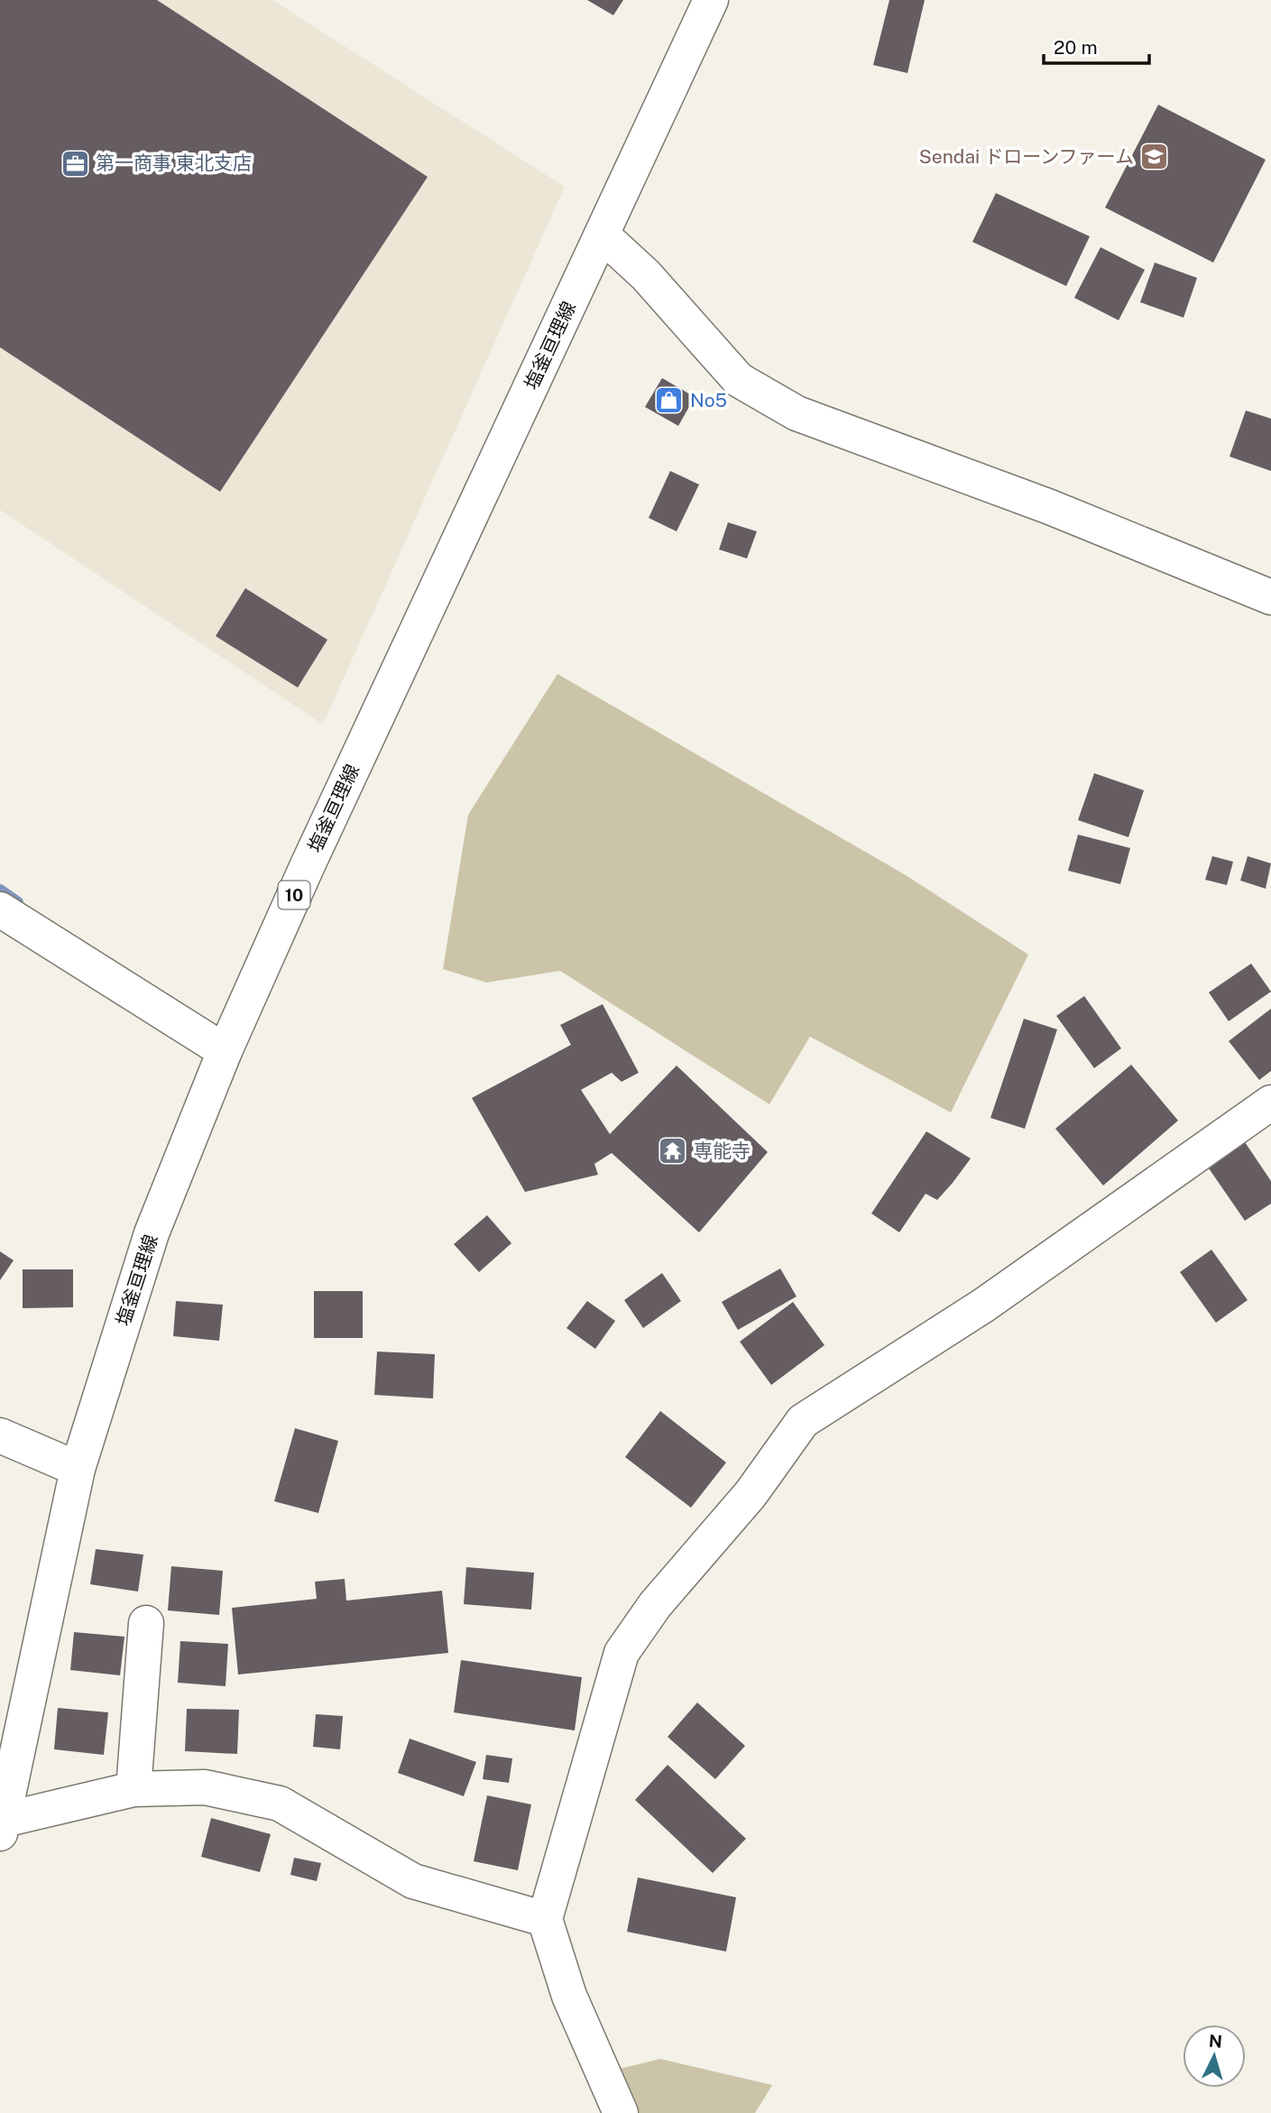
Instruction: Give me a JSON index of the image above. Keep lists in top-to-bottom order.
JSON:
{
  "streets": {
    "street": ["塩釜亘理線", "10"]
  },
  "places": {
    "school or university": ["Sendai ドローンファーム"],
    "office": ["第一商事 東北支店"],
    "shop": ["No5"],
    "temple": ["専能寺"]
  },
  "scale_bar": "20 m",
  "north": "top"
}
